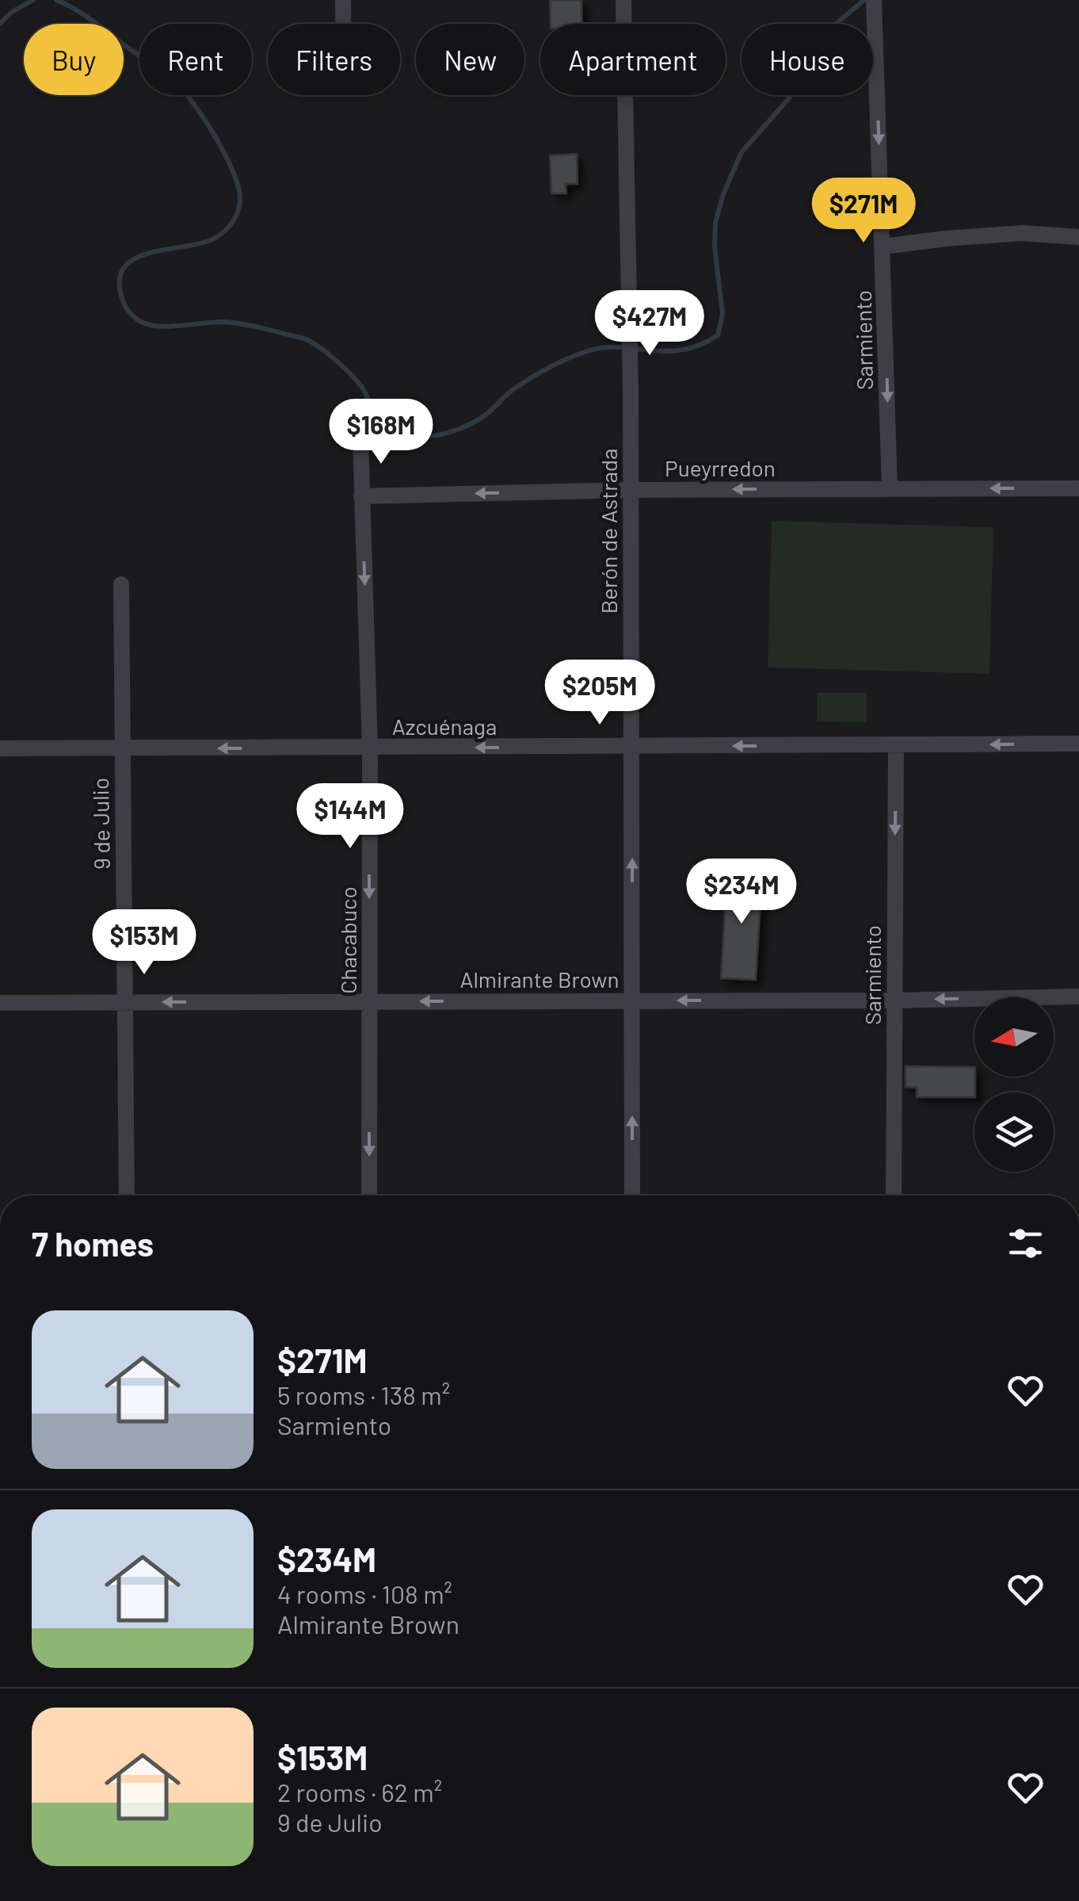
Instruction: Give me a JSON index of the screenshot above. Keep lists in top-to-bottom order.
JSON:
{
  "streets": {
    "street": [
      "Sarmiento",
      "Pueyrredon",
      "Berón de Astrada",
      "Azcuénaga",
      "9 de Julio",
      "Chacabuco",
      "Almirante Brown"
    ]
  },
  "crossings": [
    ["Sarmiento", "Pueyrredon"],
    ["Sarmiento", "Azcuénaga"],
    ["Sarmiento", "Almirante Brown"],
    ["Pueyrredon", "Berón de Astrada"],
    ["Pueyrredon", "Chacabuco"],
    ["Berón de Astrada", "Azcuénaga"],
    ["Berón de Astrada", "Almirante Brown"],
    ["Azcuénaga", "9 de Julio"],
    ["Azcuénaga", "Chacabuco"],
    ["9 de Julio", "Almirante Brown"],
    ["Chacabuco", "Almirante Brown"]
  ],
  "one_way": [
    "Sarmiento",
    "Pueyrredon",
    "Berón de Astrada",
    "Azcuénaga",
    "Chacabuco",
    "Almirante Brown"
  ],
  "north": "left",
  "page": {
    "chip": [
      "Buy",
      "Rent",
      "Filters",
      "New",
      "Apartment",
      "House"
    ],
    "price": [
      "$271M",
      "$427M",
      "$168M",
      "$205M",
      "$144M",
      "$234M",
      "$153M"
    ],
    "heading": "7 homes",
    "list": [
      {
        "name": "$271M",
        "note": "5 rooms · 138 m² · Sarmiento"
      },
      {
        "name": "$234M",
        "note": "4 rooms · 108 m² · Almirante Brown"
      },
      {
        "name": "$153M",
        "note": "2 rooms · 62 m² · 9 de Julio"
      }
    ]
  }
}
